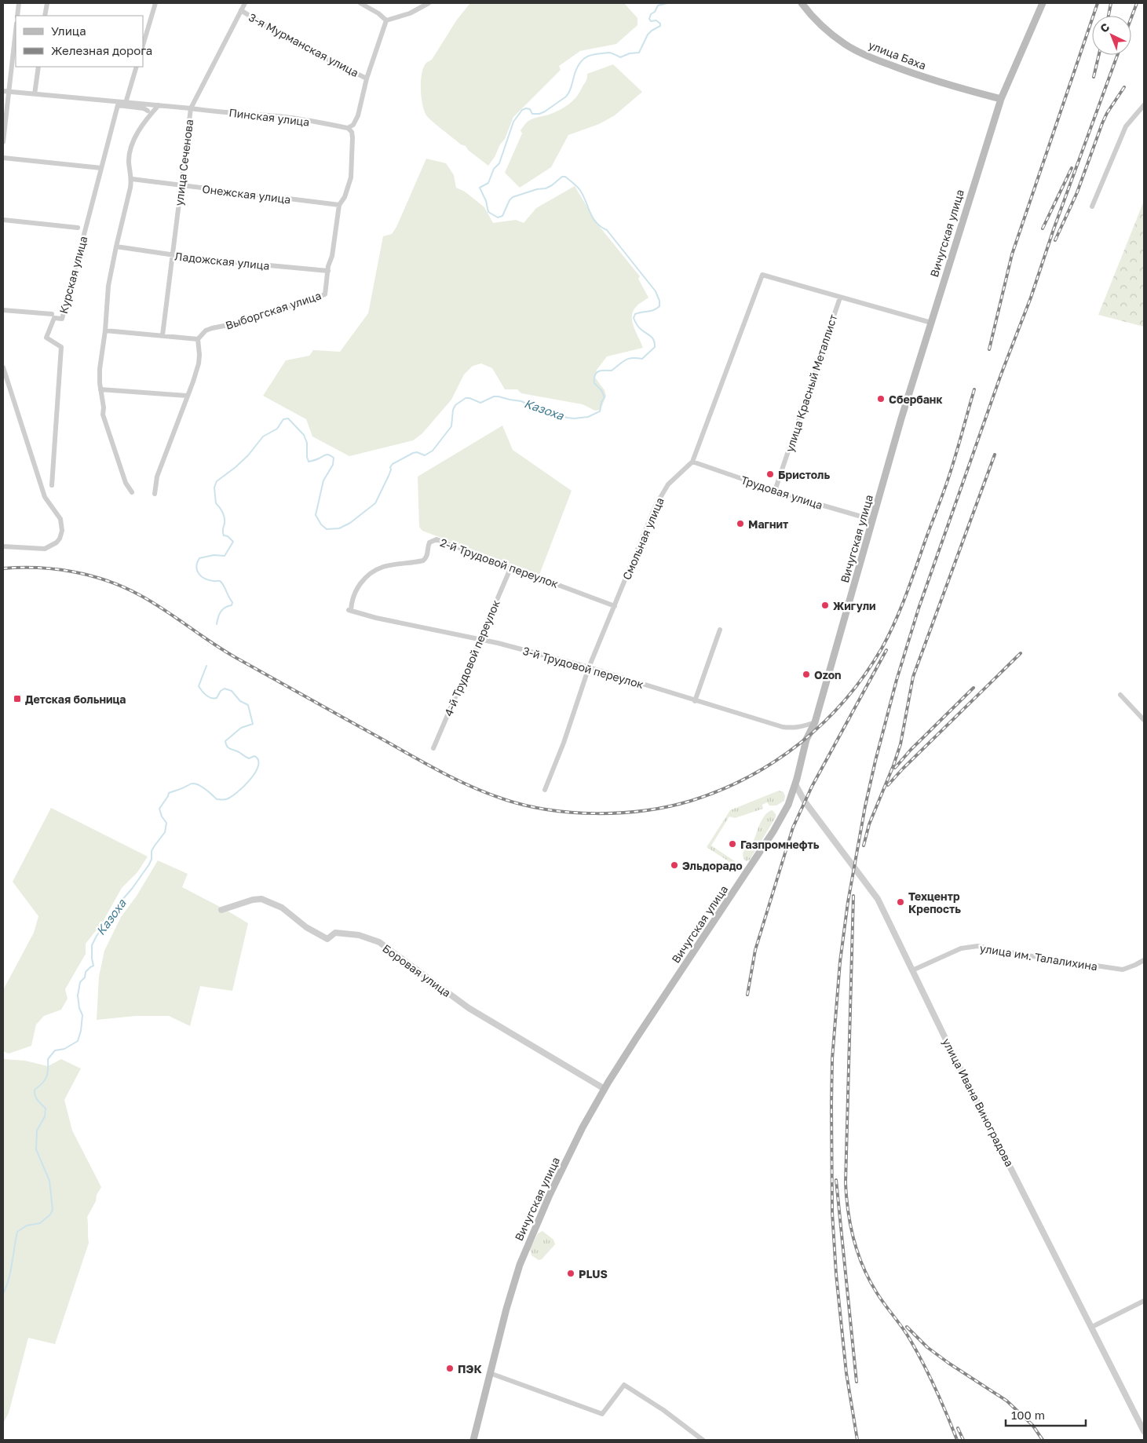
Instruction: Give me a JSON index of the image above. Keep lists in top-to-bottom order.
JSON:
{
  "streets": {
    "main road": ["улица Баха", "Вичугская улица"],
    "street": [
      "3-я Мурманская улица",
      "Пинская улица",
      "улица Сеченова",
      "Онежская улица",
      "Ладожская улица",
      "Курская улица",
      "Выборгская улица",
      "улица Красный Металлист",
      "Трудовая улица",
      "Смольная улица",
      "2-й Трудовой переулок",
      "4-й Трудовой переулок",
      "3-й Трудовой переулок",
      "улица им. Талалихина",
      "Боровая улица",
      "улица Ивана Виноградова"
    ]
  },
  "crossings": [
    ["3-я Мурманская улица", "улица Сеченова"],
    ["улица Баха", "Вичугская улица"],
    ["Пинская улица", "улица Сеченова"],
    ["Пинская улица", "Выборгская улица"],
    ["улица Сеченова", "Онежская улица"],
    ["улица Сеченова", "Ладожская улица"],
    ["Онежская улица", "Выборгская улица"],
    ["Вичугская улица", "Трудовая улица"],
    ["Вичугская улица", "3-й Трудовой переулок"],
    ["Вичугская улица", "Боровая улица"],
    ["Вичугская улица", "улица Ивана Виноградова"],
    ["Ладожская улица", "Выборгская улица"],
    ["улица Красный Металлист", "Трудовая улица"],
    ["улица Красный Металлист", "Смольная улица"],
    ["Трудовая улица", "Смольная улица"],
    ["Смольная улица", "2-й Трудовой переулок"],
    ["Смольная улица", "3-й Трудовой переулок"],
    ["2-й Трудовой переулок", "4-й Трудовой переулок"],
    ["2-й Трудовой переулок", "3-й Трудовой переулок"],
    ["4-й Трудовой переулок", "3-й Трудовой переулок"],
    ["улица им. Талалихина", "улица Ивана Виноградова"]
  ],
  "water": ["Казоха"],
  "places": {
    "other": [
      "Сбербанк",
      "Бристоль",
      "Магнит",
      "Жигули",
      "Ozon",
      "Газпромнефть",
      "Эльдорадо",
      "Техцентр Крепость",
      "PLUS",
      "ПЭК"
    ],
    "transit": ["Детская больница"]
  },
  "legend": ["Улица", "Железная дорога"],
  "scale_bar": "100 m",
  "north": "top left"
}
